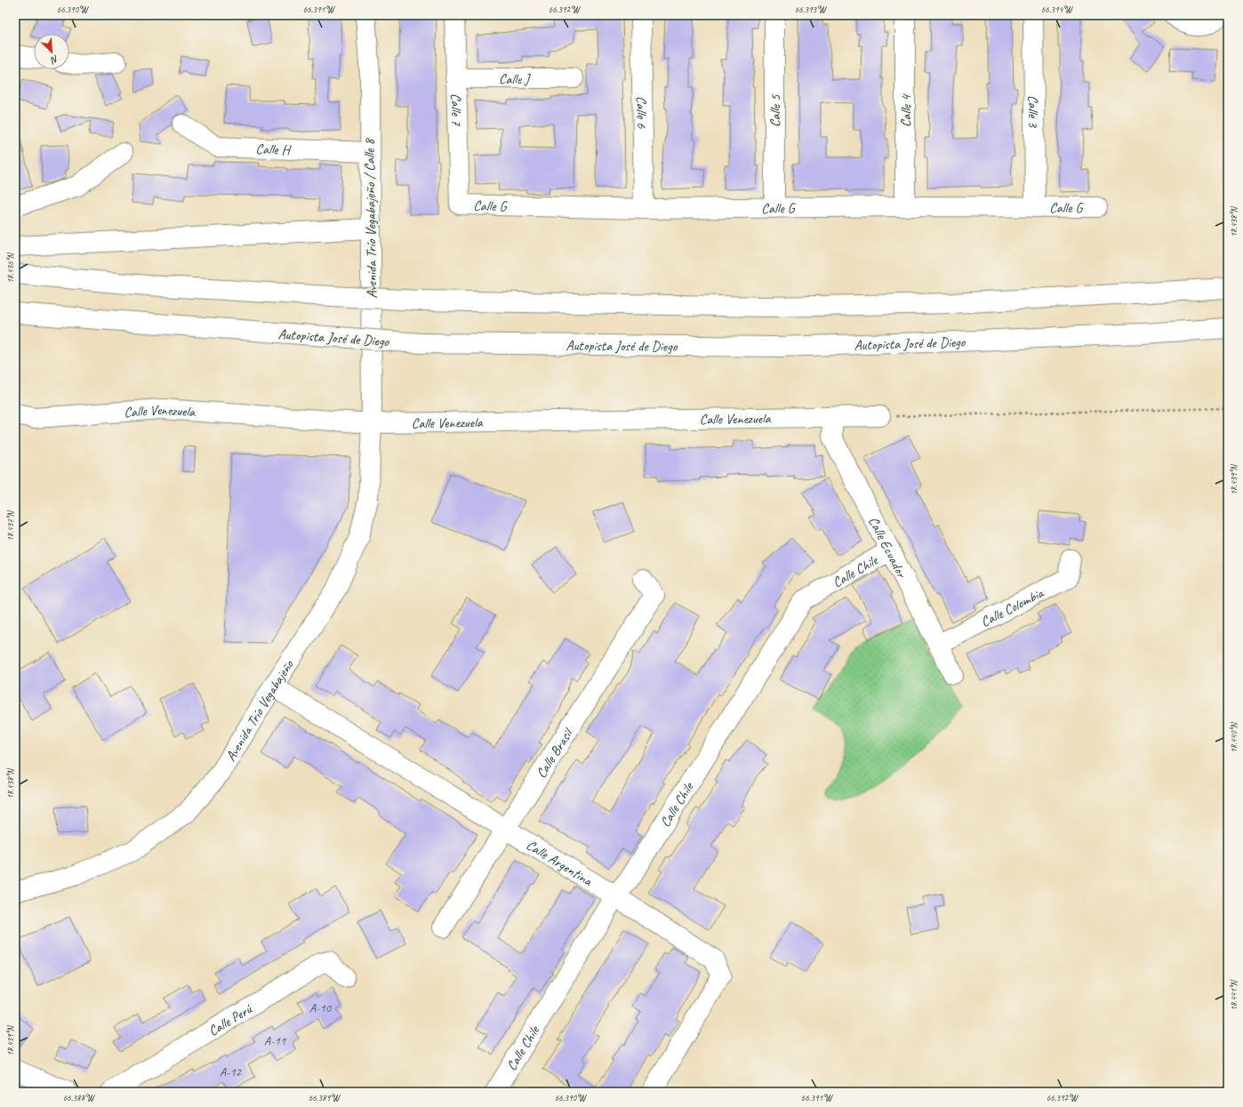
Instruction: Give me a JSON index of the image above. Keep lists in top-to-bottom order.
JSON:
{
  "streets": {
    "main road": [
      "Calle J",
      "Calle 7",
      "Calle 5",
      "Calle 4",
      "Calle 3",
      "Calle 6",
      "Calle H",
      "Calle G",
      "Avenida Trío Vegabajeño / Calle 8",
      "Autopista José de Diego",
      "Calle Venezuela",
      "Calle Ecuador",
      "Calle Chile",
      "Calle Colombia",
      "Avenida Trío Vegabajeño",
      "Calle Brasil",
      "Calle Argentina",
      "Calle Perú"
    ]
  },
  "crossings": [
    ["Calle J", "Calle 7"],
    ["Calle 7", "Calle G"],
    ["Calle 5", "Calle G"],
    ["Calle 4", "Calle G"],
    ["Calle 3", "Calle G"],
    ["Calle 6", "Calle G"],
    ["Calle H", "Avenida Trío Vegabajeño / Calle 8"],
    ["Avenida Trío Vegabajeño / Calle 8", "Calle Venezuela"],
    ["Avenida Trío Vegabajeño / Calle 8", "Avenida Trío Vegabajeño"],
    ["Calle Venezuela", "Calle Ecuador"],
    ["Calle Venezuela", "Avenida Trío Vegabajeño"],
    ["Calle Ecuador", "Calle Chile"],
    ["Calle Ecuador", "Calle Colombia"],
    ["Calle Chile", "Calle Argentina"],
    ["Avenida Trío Vegabajeño", "Calle Argentina"],
    ["Calle Brasil", "Calle Argentina"]
  ],
  "house_numbers": ["A-10", "A-11", "A-12"],
  "north": "bottom right",
  "coordinates": [
    "66.390°W",
    "66.391°W",
    "66.392°W",
    "66.393°W",
    "66.394°W",
    "18.438°N",
    "18.436°N",
    "18.439°N",
    "18.437°N",
    "18.440°N",
    "18.441°N",
    "66.388°W",
    "66.389°W"
  ]
}
